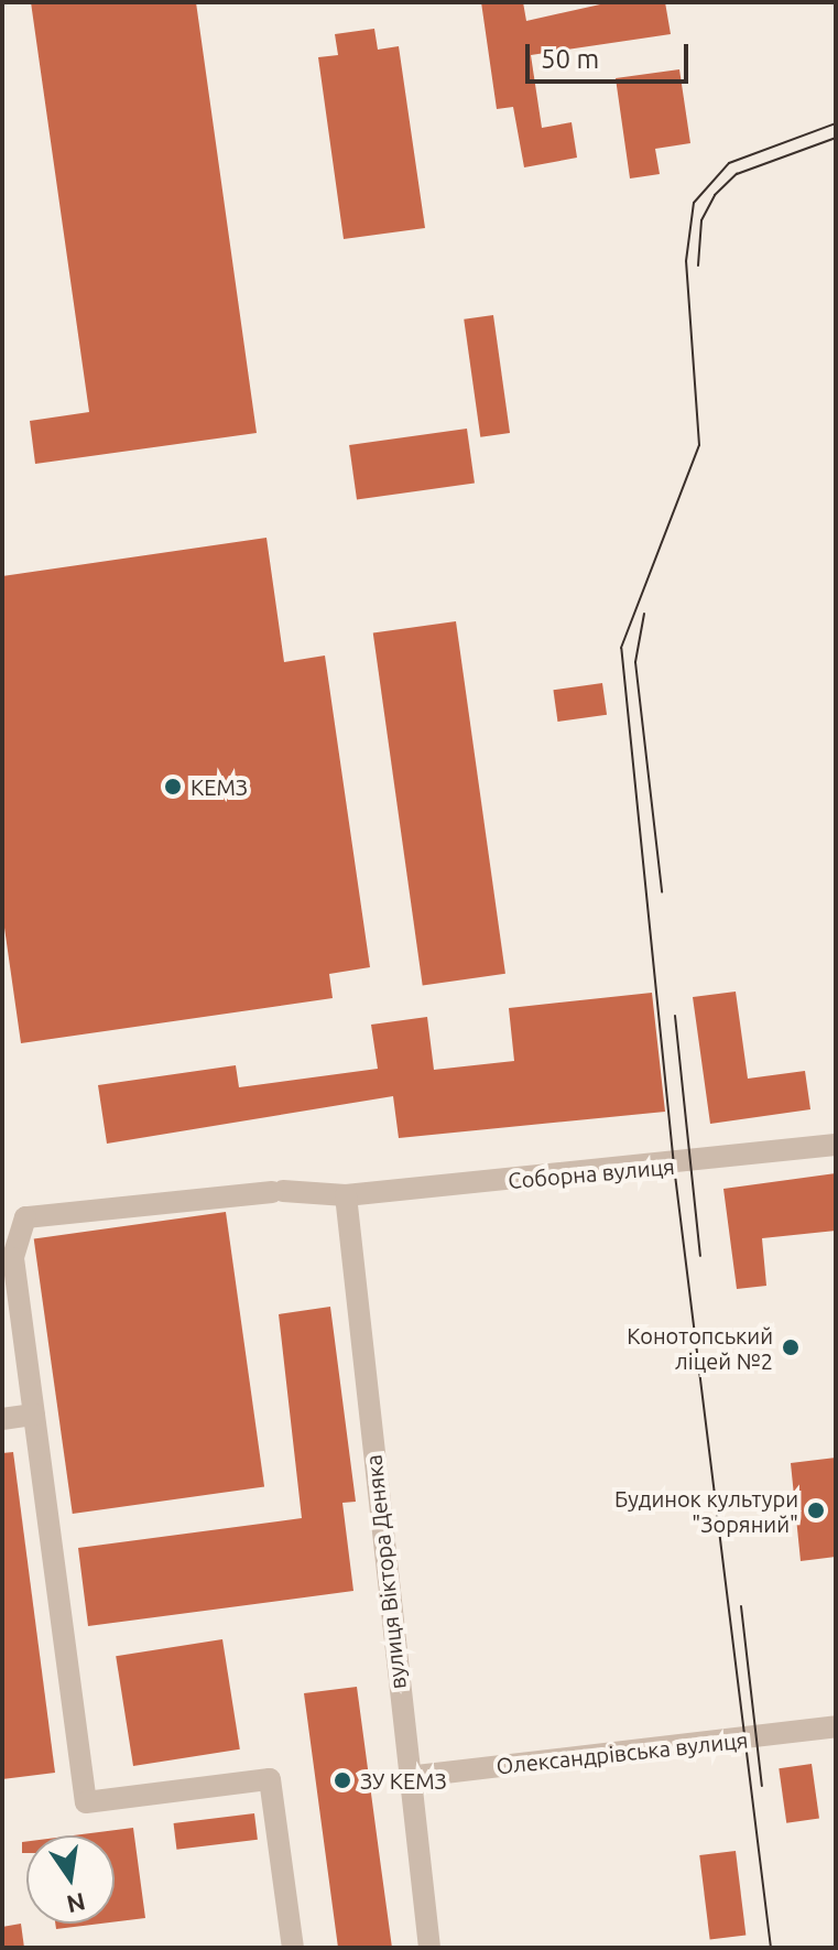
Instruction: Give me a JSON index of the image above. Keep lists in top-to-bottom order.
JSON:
{
  "streets": {
    "street": ["Соборна вулиця", "вулиця Віктора Деняка", "Олександрівська вулиця"]
  },
  "crossings": [
    ["Соборна вулиця", "вулиця Віктора Деняка"],
    ["вулиця Віктора Деняка", "Олександрівська вулиця"]
  ],
  "places": [
    "КЕМЗ",
    "Конотопський ліцей №2",
    "Будинок культури \"Зоряний\"",
    "ЗУ КЕМЗ"
  ],
  "scale_bar": "50 m",
  "north": "bottom"
}
